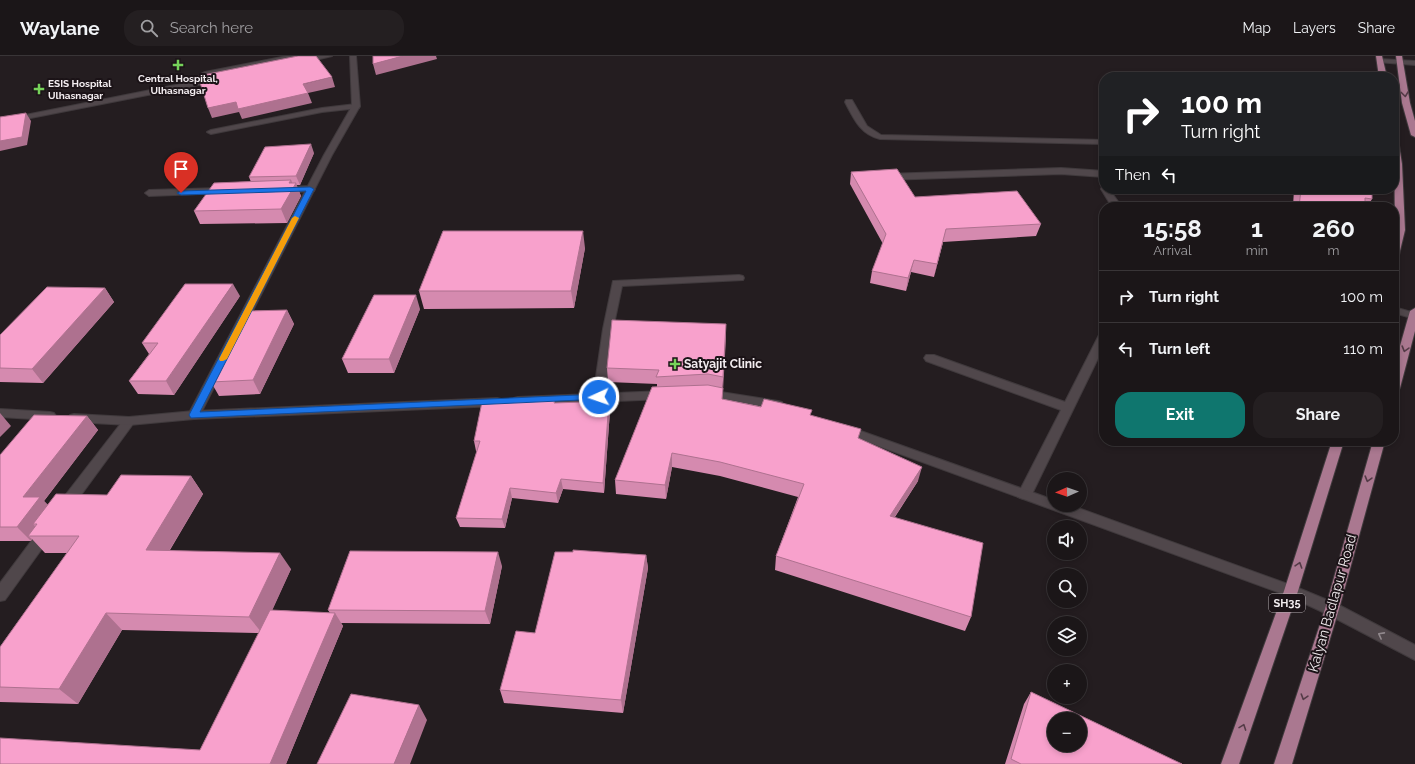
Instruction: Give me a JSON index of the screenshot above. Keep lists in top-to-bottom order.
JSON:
{
  "streets": {
    "main road": ["SH35", "Kalyan Badlapur Road"]
  },
  "places": {
    "health": ["Central Hospital, Ulhasnagar", "ESIS Hospital Ulhasnagar", "Satyajit Clinic"]
  },
  "north": "left",
  "page": {
    "header": "Waylane",
    "search": "Search here",
    "nav": ["Map", "Layers", "Share"],
    "turn": ["100 m", "Turn right"],
    "then": "Then",
    "eta": [
      "15:58",
      "Arrival",
      "1",
      "min",
      "260",
      "m"
    ],
    "list": [
      {
        "name": "Turn right",
        "value": "100 m"
      },
      {
        "name": "Turn left",
        "value": "110 m"
      }
    ],
    "buttons": ["Exit", "Share"],
    "map_buttons": ["+", "−"]
  }
}
